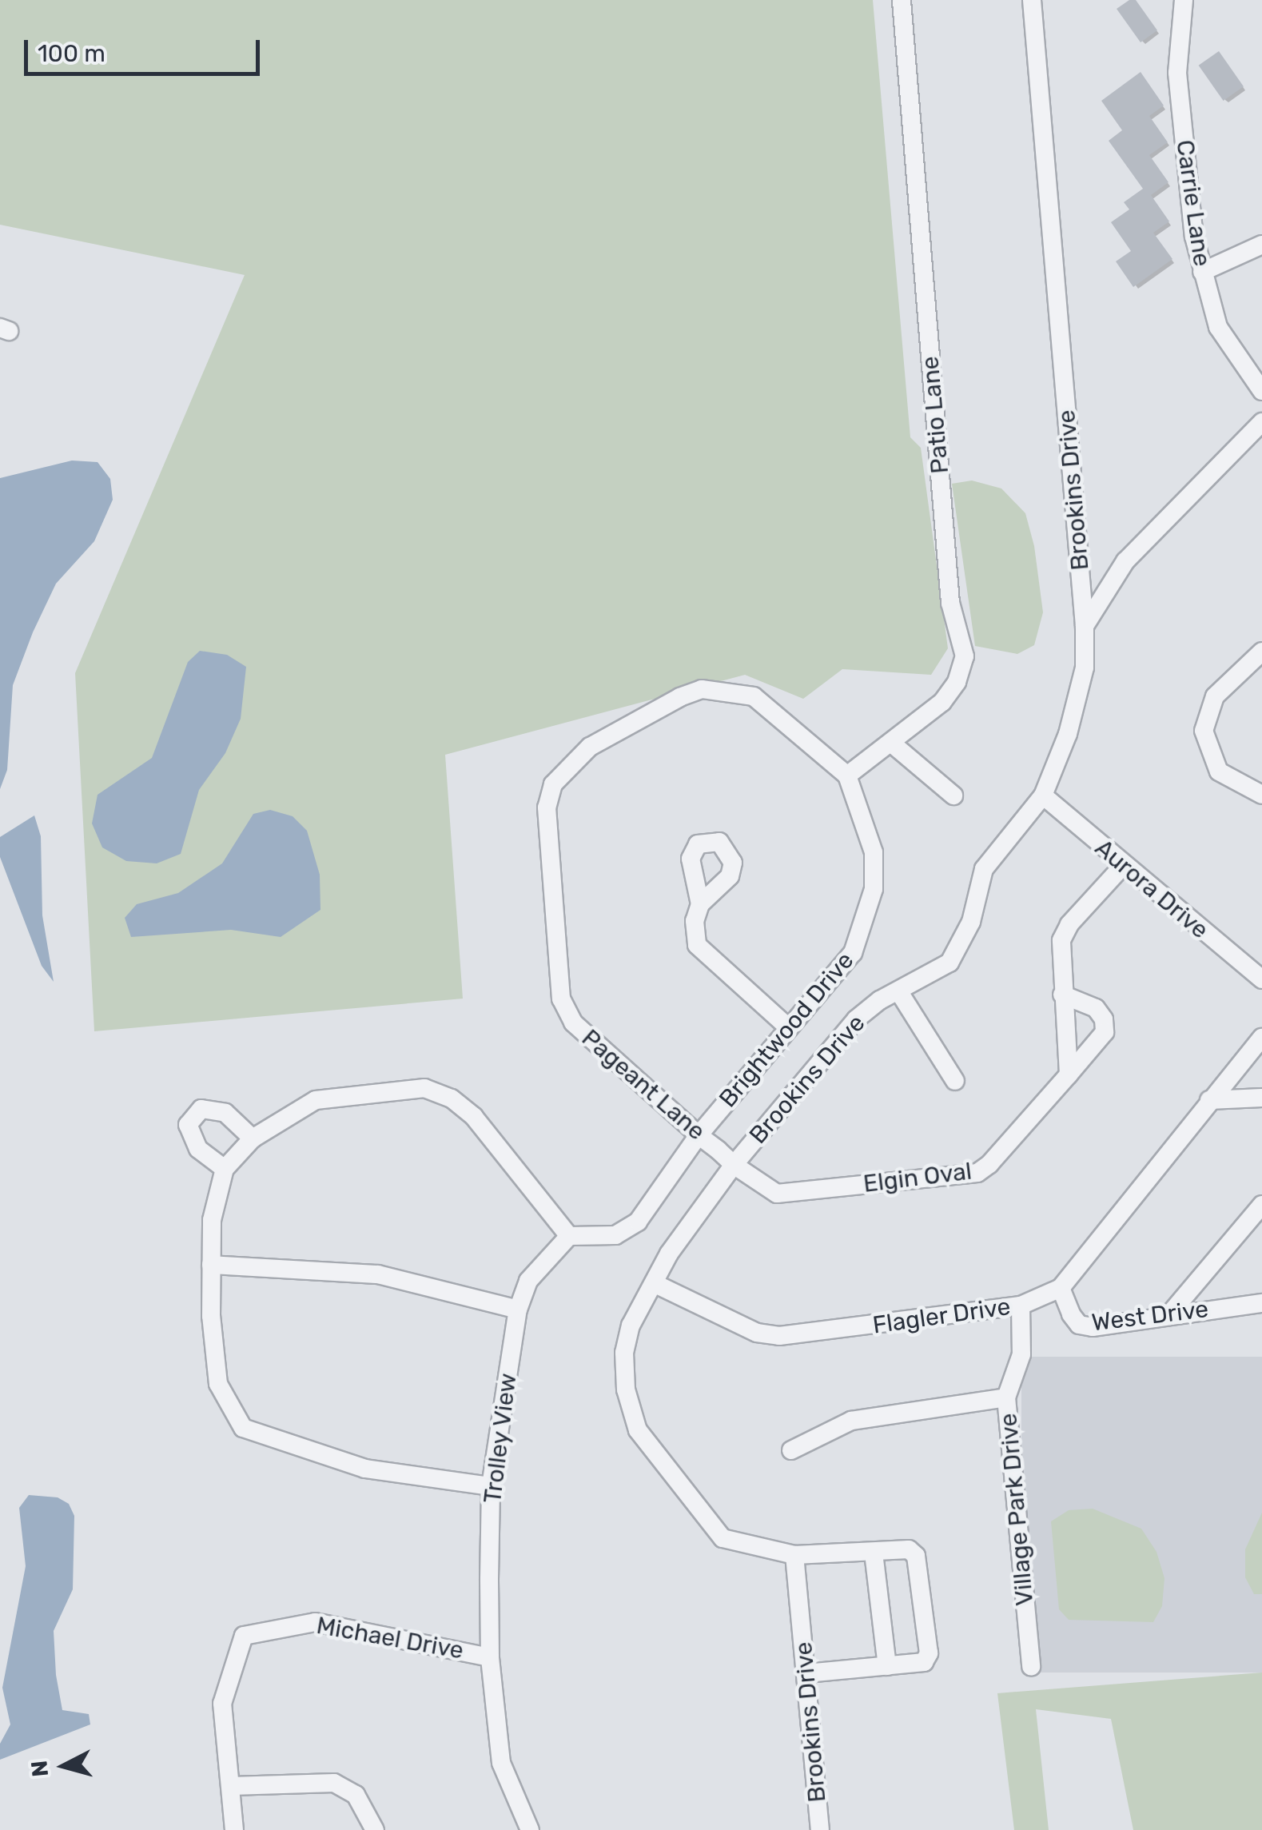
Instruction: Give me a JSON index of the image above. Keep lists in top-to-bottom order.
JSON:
{
  "streets": {
    "street": [
      "Carrie Lane",
      "Patio Lane",
      "Brookins Drive",
      "Aurora Drive",
      "Brightwood Drive",
      "Pageant Lane",
      "Elgin Oval",
      "Flagler Drive",
      "West Drive",
      "Trolley View",
      "Village Park Drive",
      "Michael Drive"
    ]
  },
  "crossings": [
    ["Patio Lane", "Brightwood Drive"],
    ["Patio Lane", "Pageant Lane"],
    ["Brookins Drive", "Aurora Drive"],
    ["Brookins Drive", "Pageant Lane"],
    ["Brookins Drive", "Elgin Oval"],
    ["Brookins Drive", "Flagler Drive"],
    ["Brightwood Drive", "Pageant Lane"],
    ["Pageant Lane", "Elgin Oval"],
    ["Flagler Drive", "West Drive"],
    ["Flagler Drive", "Village Park Drive"],
    ["Trolley View", "Michael Drive"]
  ],
  "scale_bar": "100 m",
  "north": "left"
}
